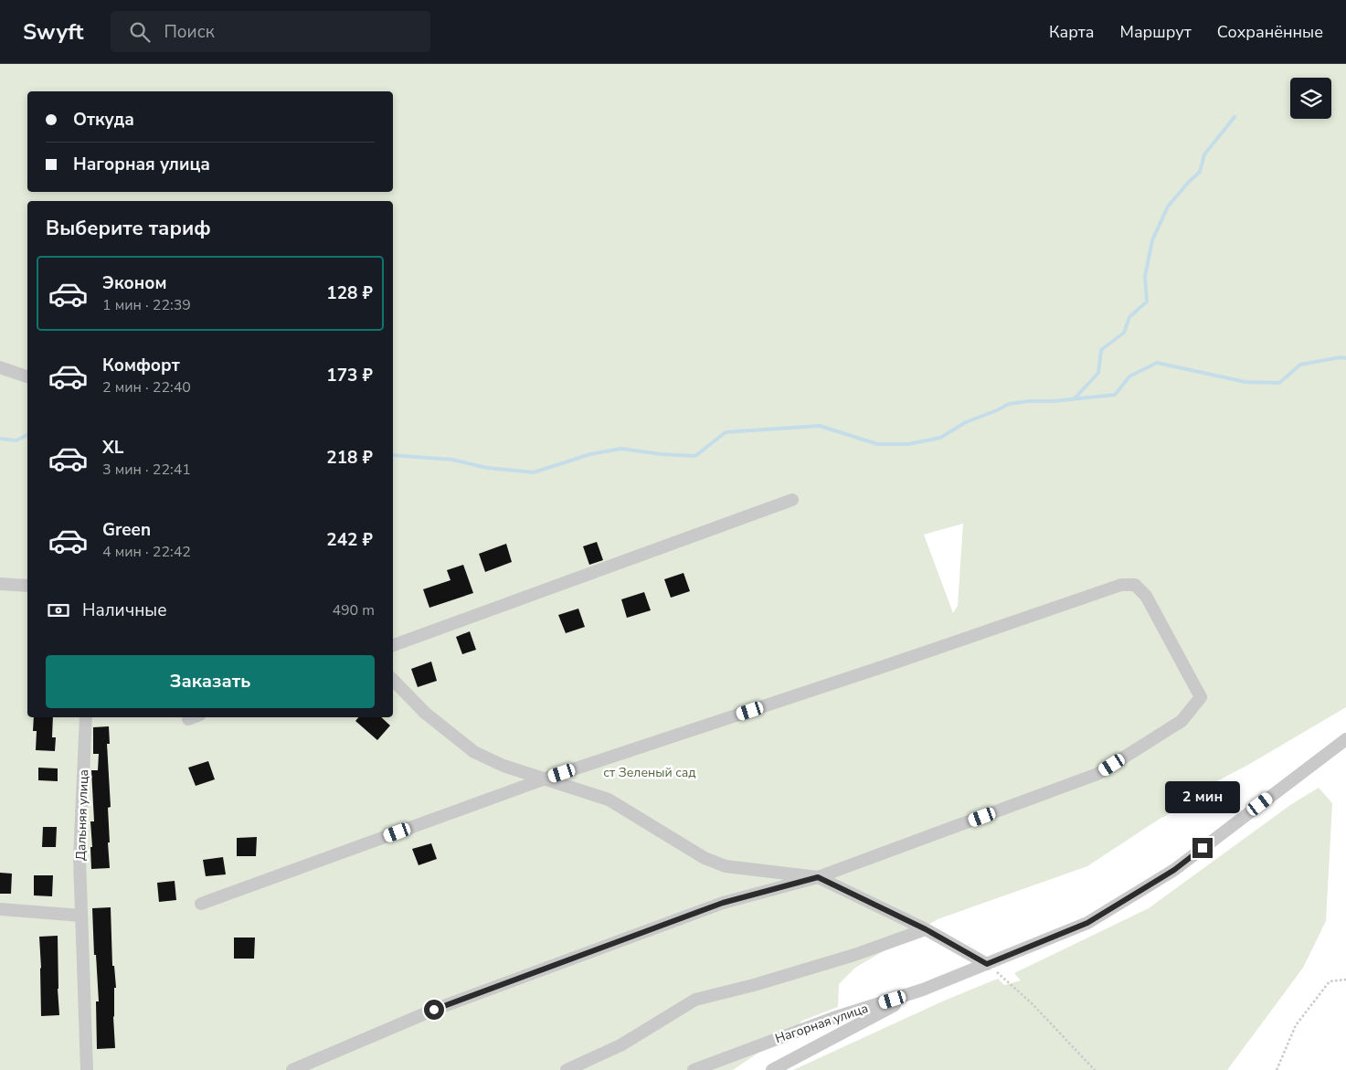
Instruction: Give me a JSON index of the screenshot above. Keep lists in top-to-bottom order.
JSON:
{
  "streets": {
    "street": ["Дальняя улица", "Нагорная улица"]
  },
  "parks": ["ст Зеленый сад"],
  "page": {
    "header": "Swyft",
    "search": "Поиск",
    "nav": ["Карта", "Маршрут", "Сохранённые"],
    "banner": ["Откуда", "Нагорная улица"],
    "heading": "Выберите тариф",
    "list": [
      {
        "name": "Эконом",
        "note": "1 мин · 22:39",
        "value": "128 ₽"
      },
      {
        "name": "Комфорт",
        "note": "2 мин · 22:40",
        "value": "173 ₽"
      },
      {
        "name": "XL",
        "note": "3 мин · 22:41",
        "value": "218 ₽"
      },
      {
        "name": "Green",
        "note": "4 мин · 22:42",
        "value": "242 ₽"
      }
    ],
    "pay": ["Наличные", "490 m"],
    "buttons": "Заказать",
    "bubble": "2 мин"
  }
}
